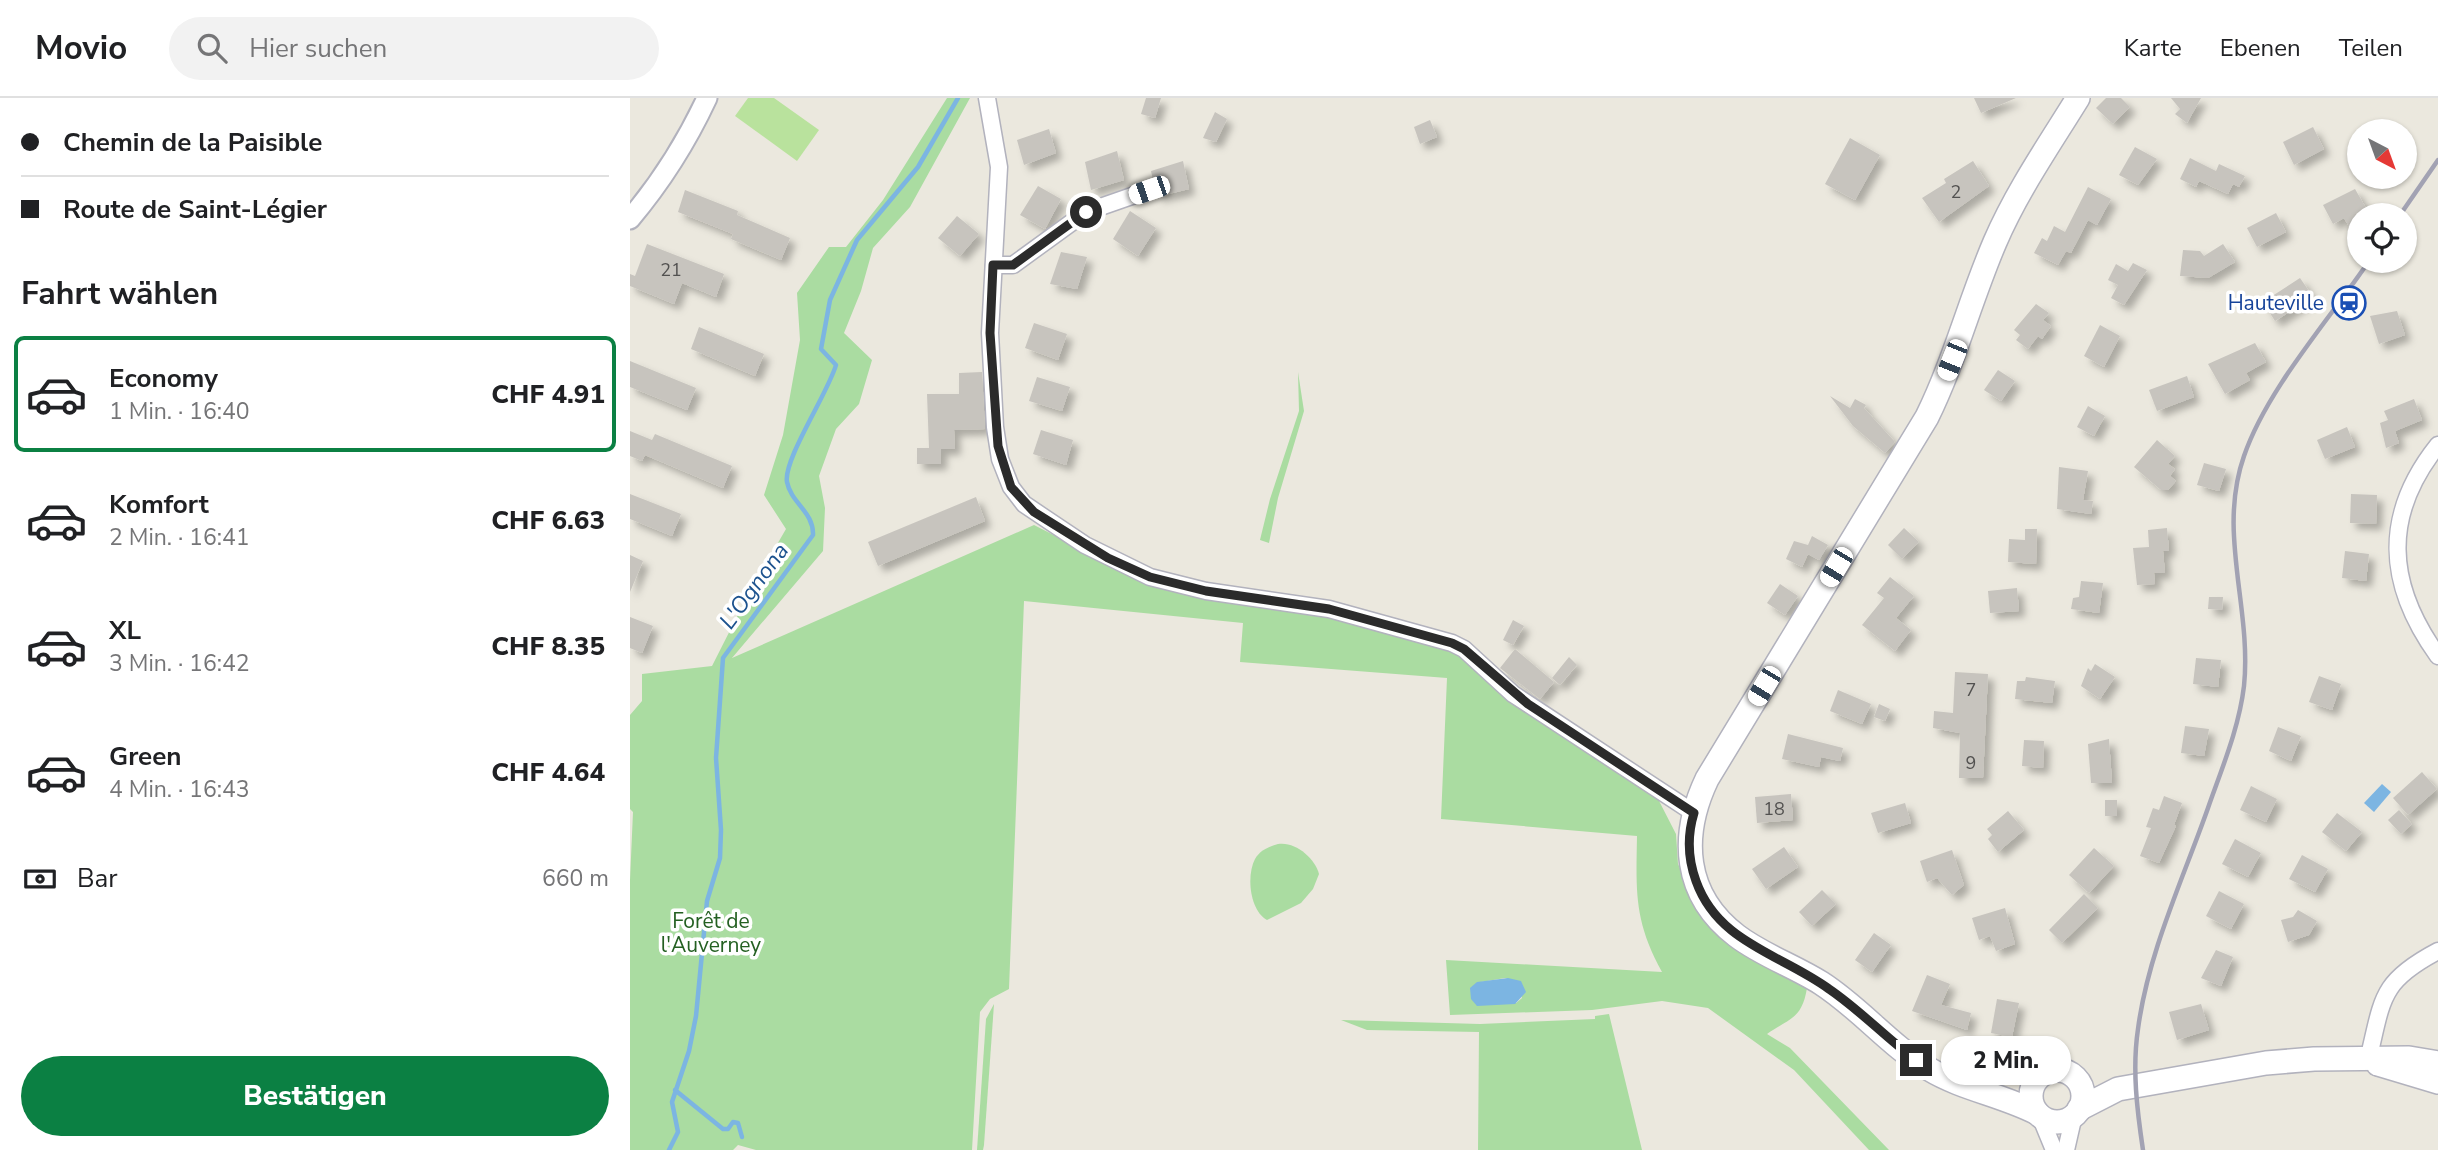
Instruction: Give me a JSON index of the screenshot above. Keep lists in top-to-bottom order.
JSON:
{
  "water": ["L'Ognona"],
  "parks": ["Forêt de l'Auverney"],
  "places": {
    "station": ["Hauteville"]
  },
  "house_numbers": [
    "2",
    "21",
    "7",
    "9",
    "18"
  ],
  "north": "bottom right",
  "page": {
    "header": "Movio",
    "search": "Hier suchen",
    "nav": ["Karte", "Ebenen", "Teilen"],
    "banner": ["Chemin de la Paisible", "Route de Saint-Légier"],
    "heading": "Fahrt wählen",
    "list": [
      {
        "name": "Economy",
        "note": "1 Min. · 16:40",
        "value": "CHF 4.91"
      },
      {
        "name": "Komfort",
        "note": "2 Min. · 16:41",
        "value": "CHF 6.63"
      },
      {
        "name": "XL",
        "note": "3 Min. · 16:42",
        "value": "CHF 8.35"
      },
      {
        "name": "Green",
        "note": "4 Min. · 16:43",
        "value": "CHF 4.64"
      }
    ],
    "pay": ["Bar", "660 m"],
    "bubble": "2 Min.",
    "buttons": "Bestätigen"
  }
}
